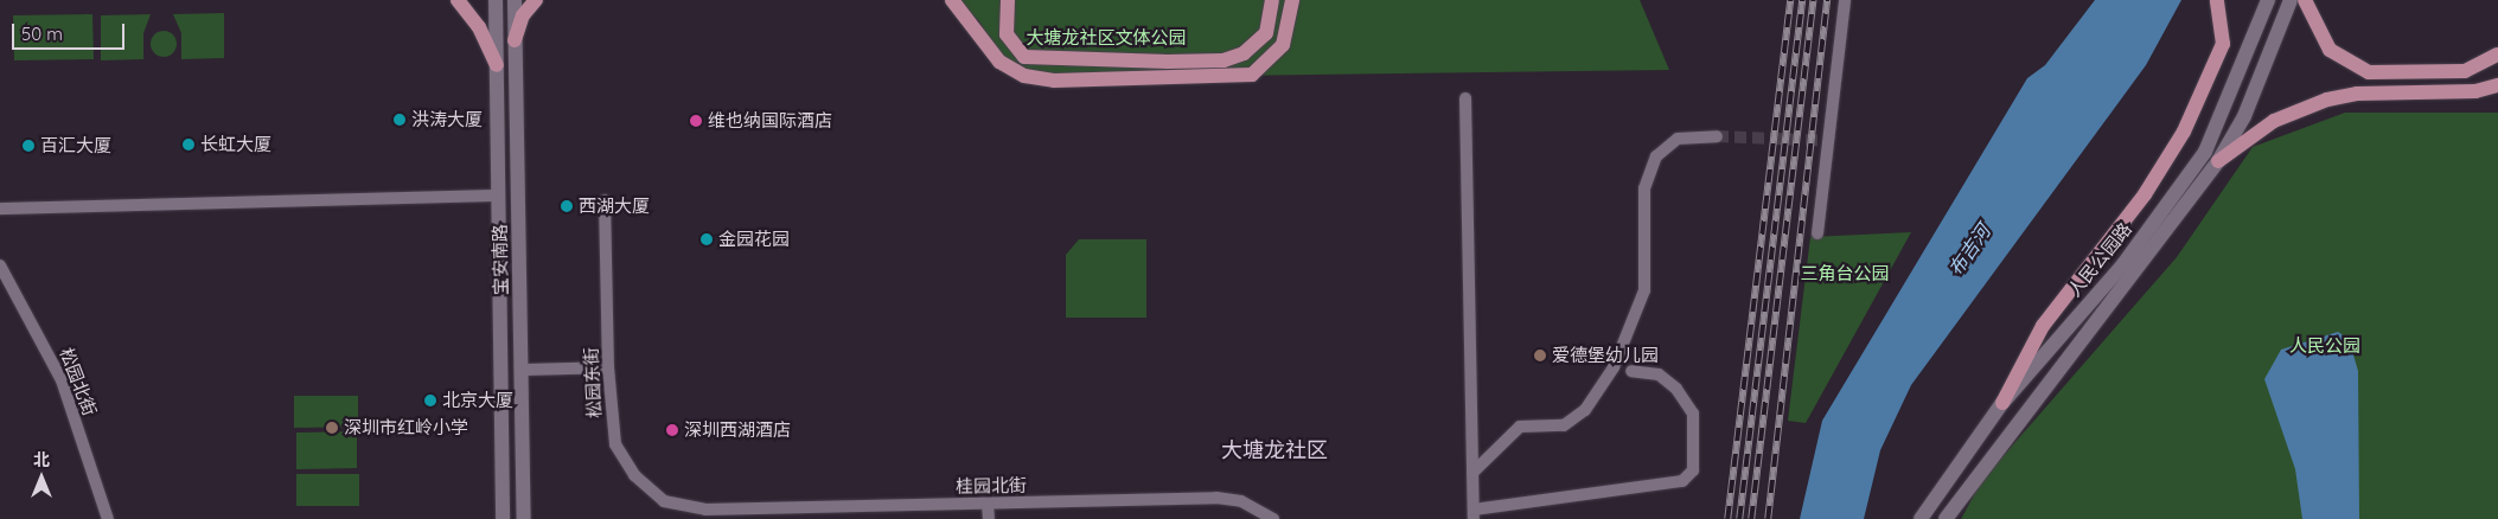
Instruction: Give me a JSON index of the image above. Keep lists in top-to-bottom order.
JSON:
{
  "streets": {
    "main road": ["宝安南路", "人民公园路"],
    "street": ["松园北街", "松园东街", "桂园北街"]
  },
  "crossings": [
    ["松园东街", "桂园北街"]
  ],
  "districts": ["大塘龙社区"],
  "water": ["布吉河"],
  "parks": ["大塘龙社区文体公园", "三角台公园", "人民公园"],
  "places": [
    "洪涛大厦",
    "维也纳国际酒店",
    "长虹大厦",
    "百汇大厦",
    "西湖大厦",
    "金园花园",
    "爱德堡幼儿园",
    "北京大厦",
    "深圳市红岭小学",
    "深圳西湖酒店"
  ],
  "scale_bar": "50 m",
  "north": "top"
}
